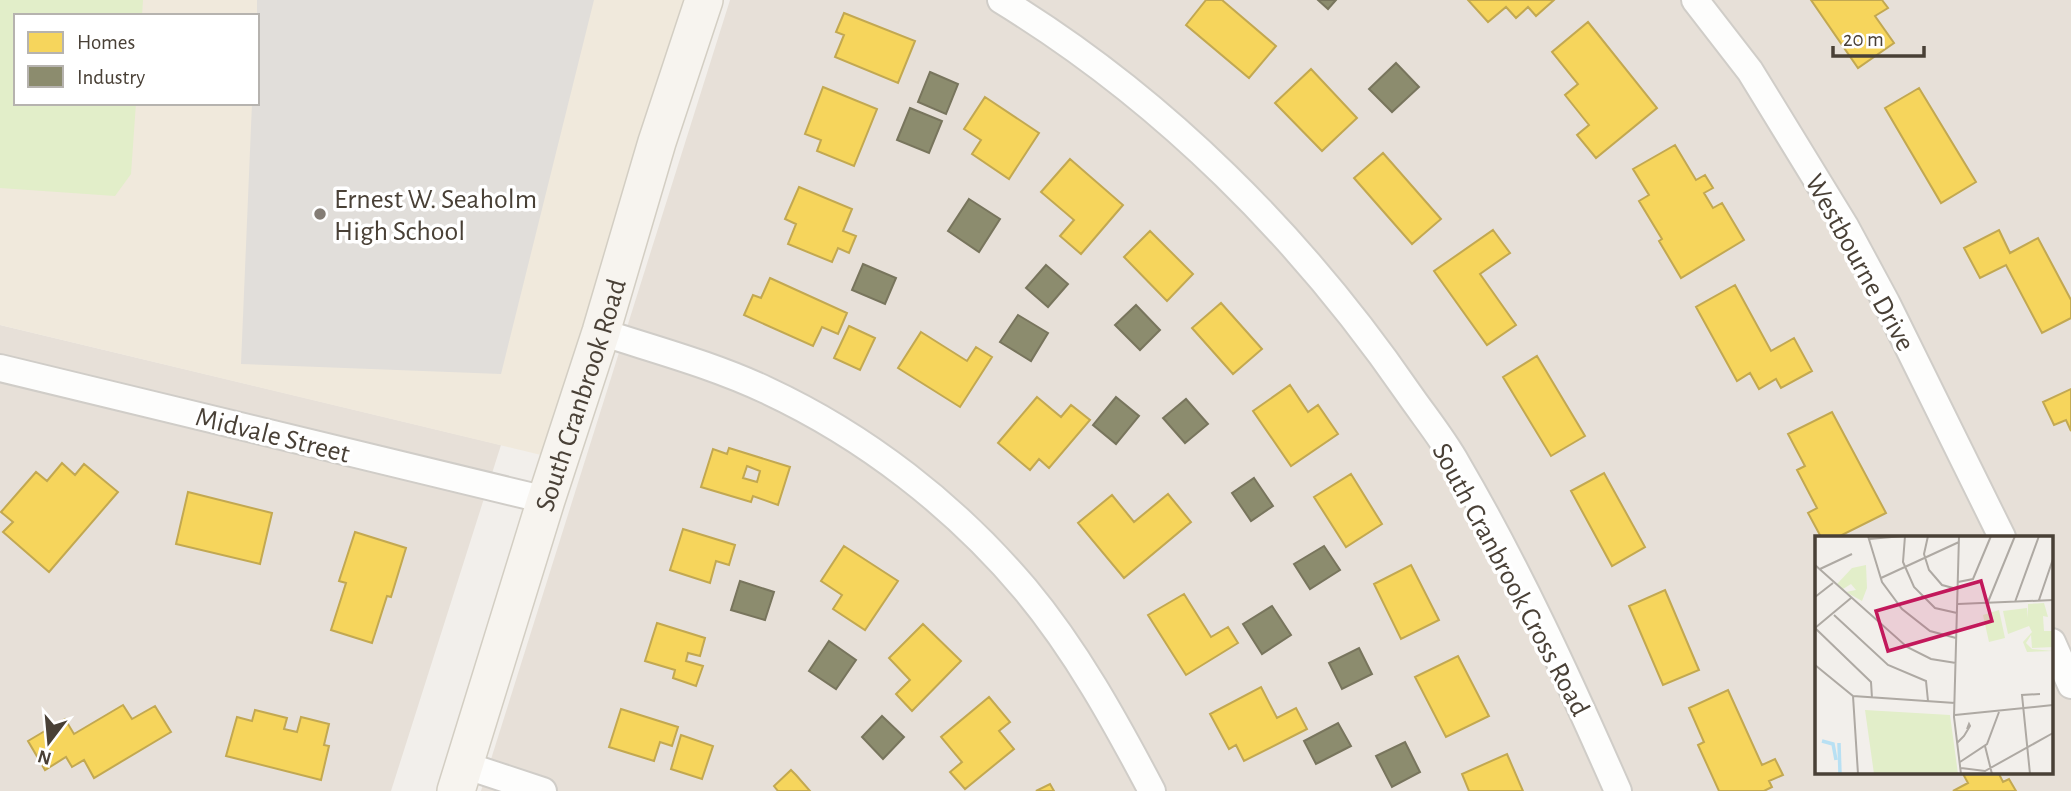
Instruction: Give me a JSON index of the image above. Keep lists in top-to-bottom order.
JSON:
{
  "streets": {
    "street": [
      "Westbourne Drive",
      "South Cranbrook Road",
      "Midvale Street",
      "South Cranbrook Cross Road"
    ]
  },
  "crossings": [
    ["South Cranbrook Road", "Midvale Street"]
  ],
  "places": ["Ernest W. Seaholm High School"],
  "legend": ["Homes", "Industry"],
  "scale_bar": "20 m",
  "north": "bottom"
}
